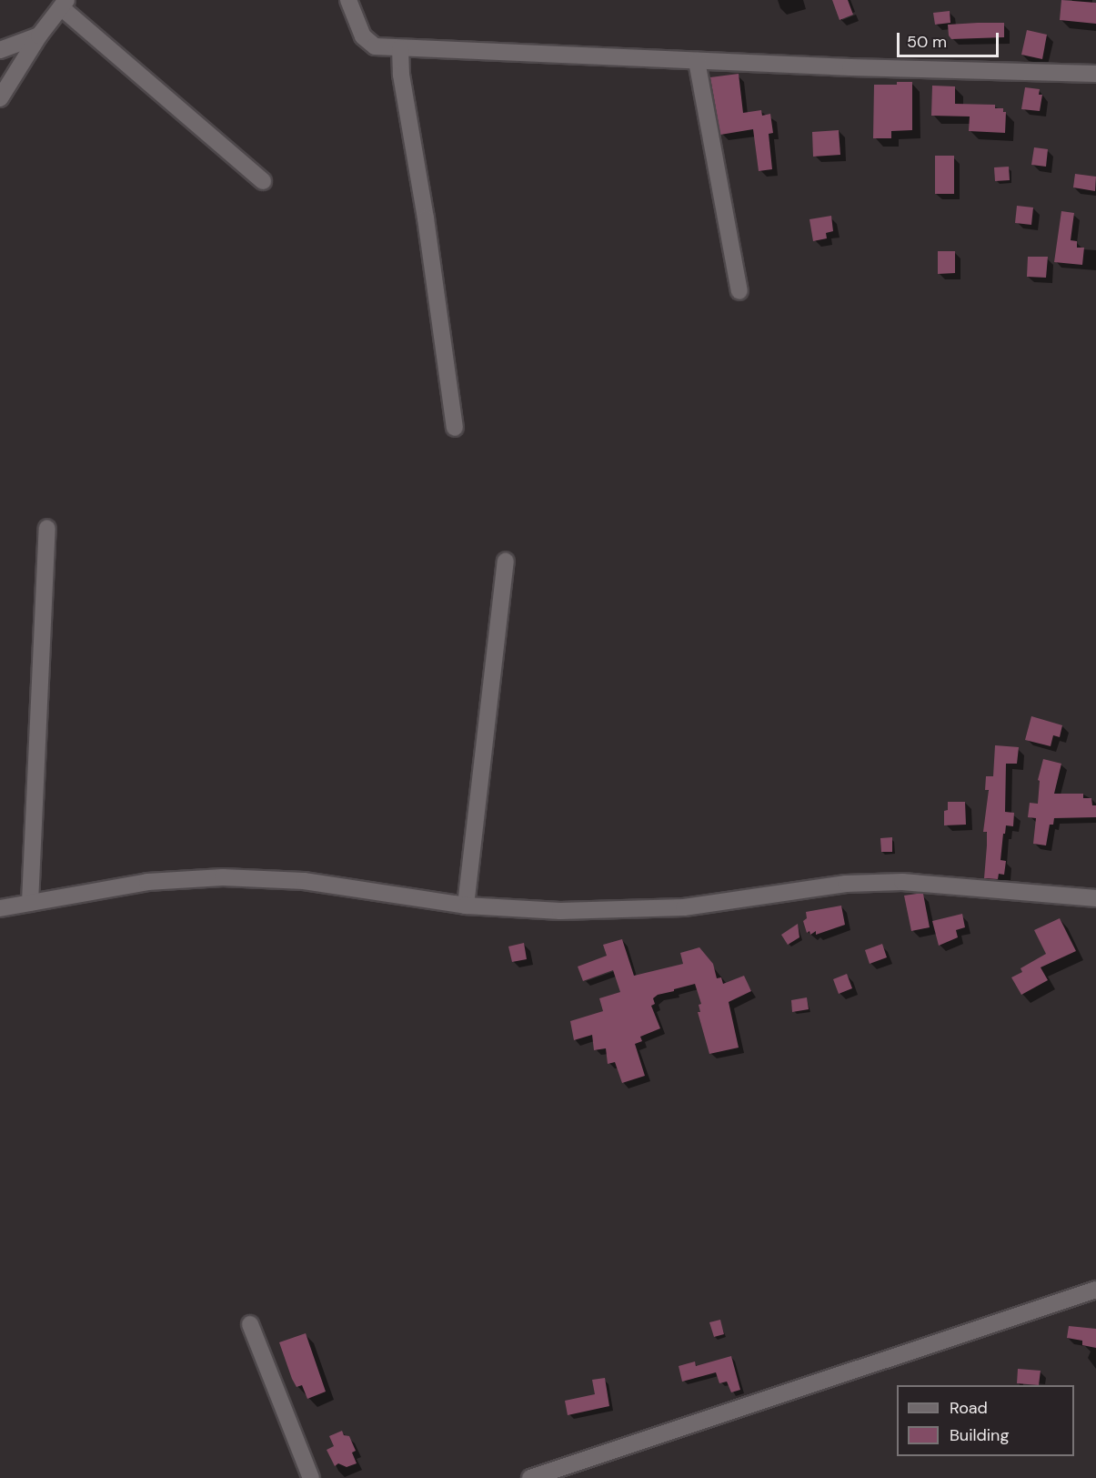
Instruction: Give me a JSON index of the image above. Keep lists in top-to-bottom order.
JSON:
{
  "legend": ["Road", "Building"],
  "scale_bar": "50 m"
}
